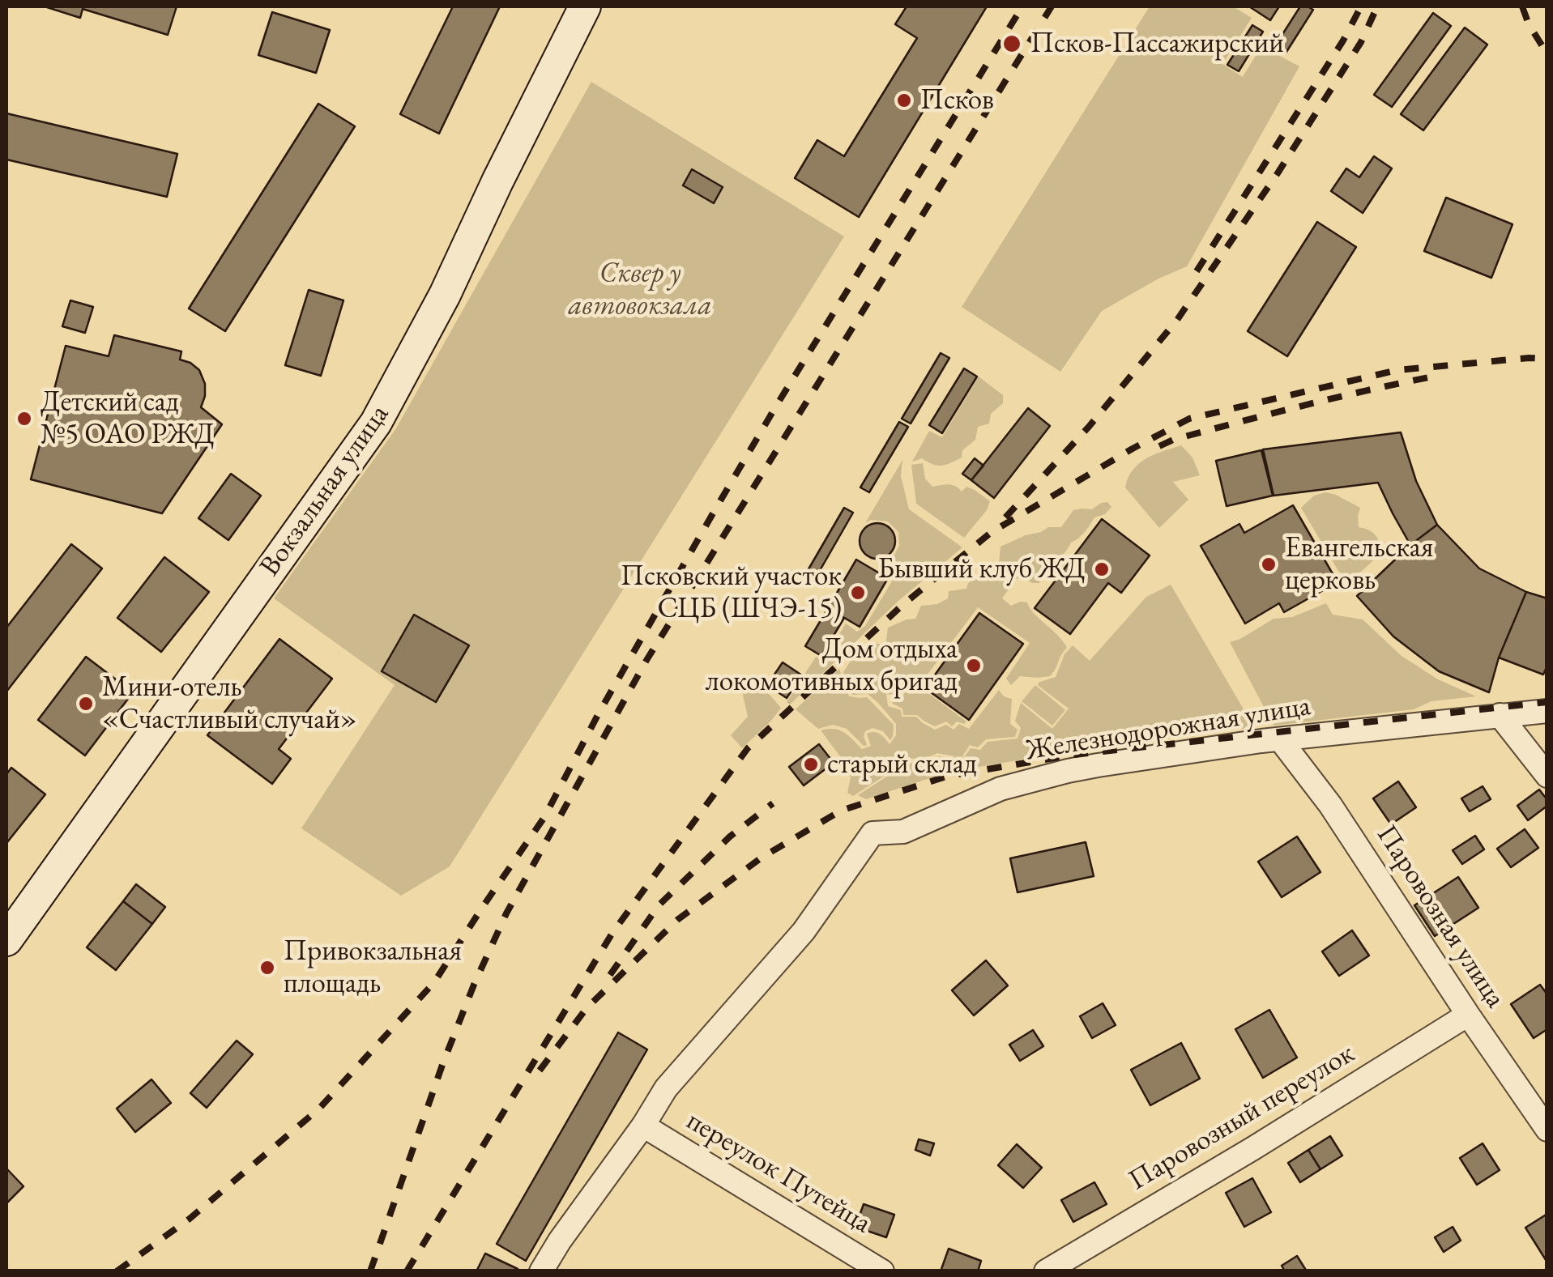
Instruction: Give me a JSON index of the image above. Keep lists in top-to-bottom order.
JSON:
{
  "streets": {
    "main road": ["Вокзальная улица"],
    "street": [
      "Железнодорожная улица",
      "Паровозная улица",
      "Паровозный переулок",
      "переулок Путейца"
    ]
  },
  "crossings": [
    ["Железнодорожная улица", "Паровозная улица"],
    ["Железнодорожная улица", "переулок Путейца"],
    ["Паровозная улица", "Паровозный переулок"]
  ],
  "parks": ["Сквер у автовокзала"],
  "places": [
    "Псков-Пассажирский",
    "Псков",
    "Детский сад №5 ОАО РЖД",
    "Евангельская церковь",
    "Бывший клуб ЖД",
    "Псковский участок СЦБ (ШЧЭ-15)",
    "Дом отдыха локомотивных бригад",
    "Мини-отель «Счастливый случай»",
    "старый склад",
    "Привокзальная площадь"
  ]
}
